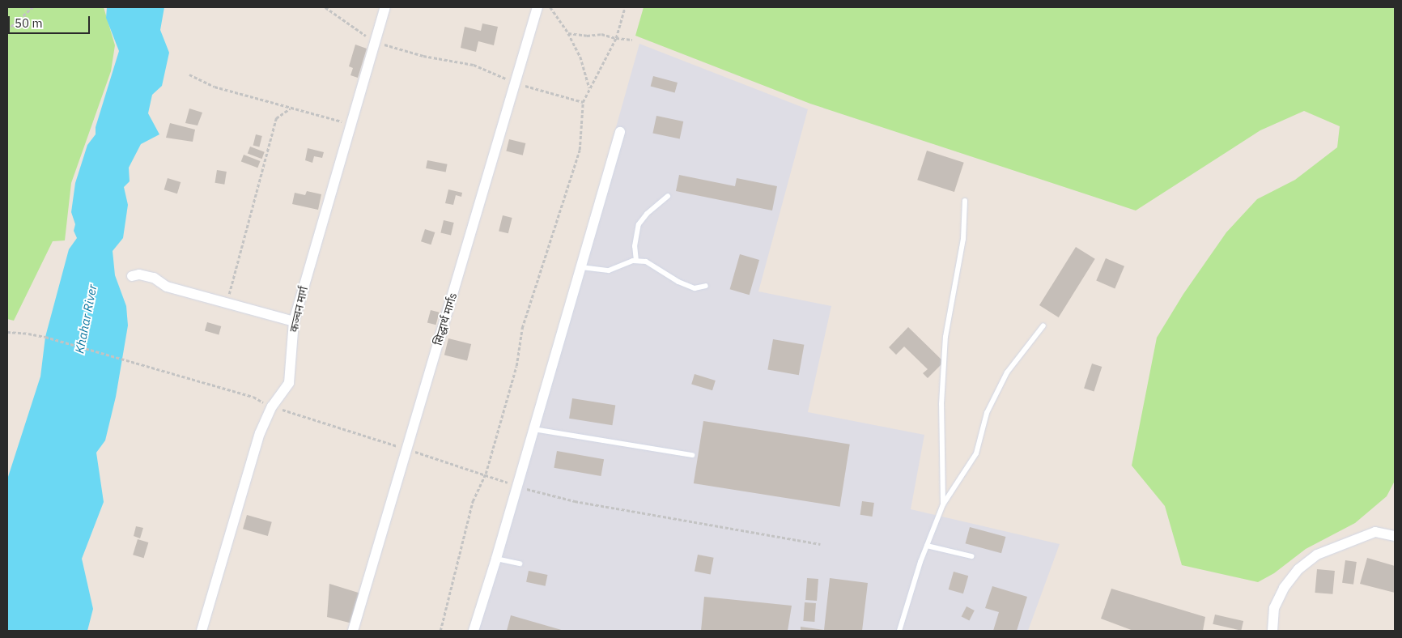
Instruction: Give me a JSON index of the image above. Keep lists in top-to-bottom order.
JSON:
{
  "streets": {
    "street": ["कञ्चन मार्ग", "सिद्धार्थ मार्गs"]
  },
  "water": ["Khahar River"],
  "scale_bar": "50 m"
}
